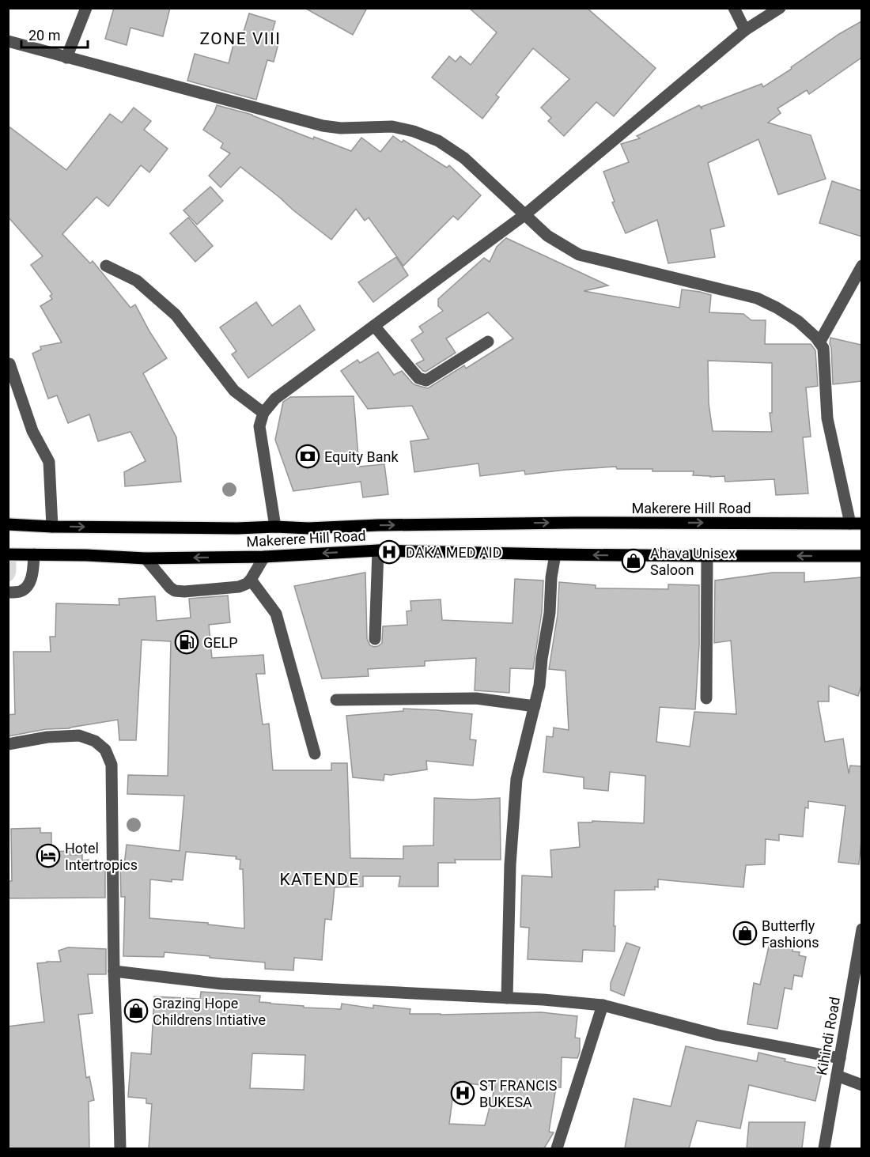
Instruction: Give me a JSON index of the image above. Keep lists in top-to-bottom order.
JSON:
{
  "streets": {
    "main road": ["Makerere Hill Road"],
    "street": ["Kihindi Road"]
  },
  "districts": ["ZONE VIII", "KATENDE"],
  "places": {
    "bank": ["Equity Bank"],
    "hospital": ["DAKA MED AID", "ST FRANCIS BUKESA"],
    "shop": ["Ahava Unisex Saloon", "Butterfly Fashions", "Grazing Hope Childrens Intiative"],
    "fuel station": ["GELP"],
    "hotel": ["Hotel Intertropics"]
  },
  "scale_bar": "20 m"
}
